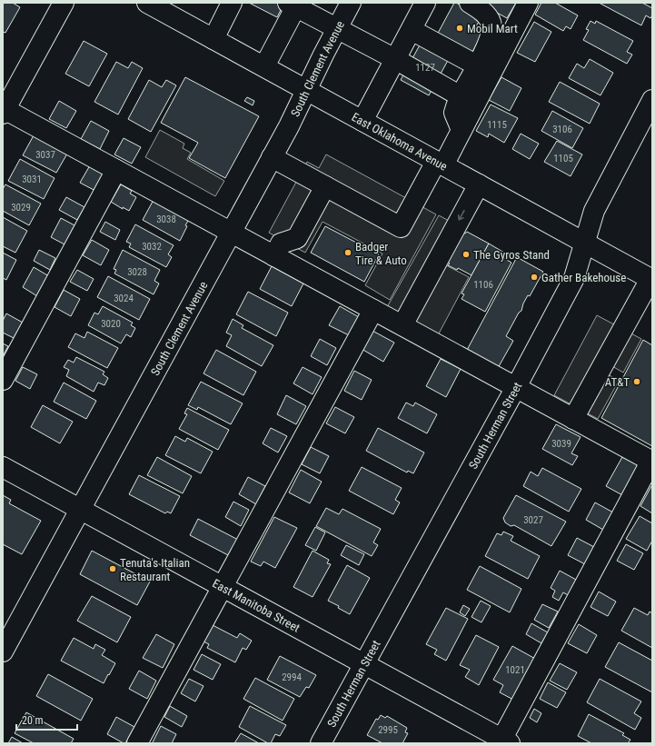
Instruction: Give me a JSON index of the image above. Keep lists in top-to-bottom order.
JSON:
{
  "streets": {
    "street": [
      "South Clement Avenue",
      "East Oklahoma Avenue",
      "South Herman Street",
      "East Manitoba Street"
    ]
  },
  "crossings": [
    ["South Clement Avenue", "East Oklahoma Avenue"],
    ["South Clement Avenue", "East Manitoba Street"],
    ["East Oklahoma Avenue", "South Herman Street"],
    ["South Herman Street", "East Manitoba Street"]
  ],
  "places": [
    "Mobil Mart",
    "Badger Tire & Auto",
    "The Gyros Stand",
    "Gather Bakehouse",
    "AT&T",
    "Tenuta's Italian Restaurant"
  ],
  "house_numbers": [
    "1127",
    "1115",
    "3106",
    "3037",
    "1105",
    "3031",
    "3029",
    "3038",
    "3032",
    "3028",
    "1106",
    "3024",
    "3020",
    "3039",
    "3027",
    "1021",
    "2994",
    "2995"
  ],
  "scale_bar": "20 m"
}
